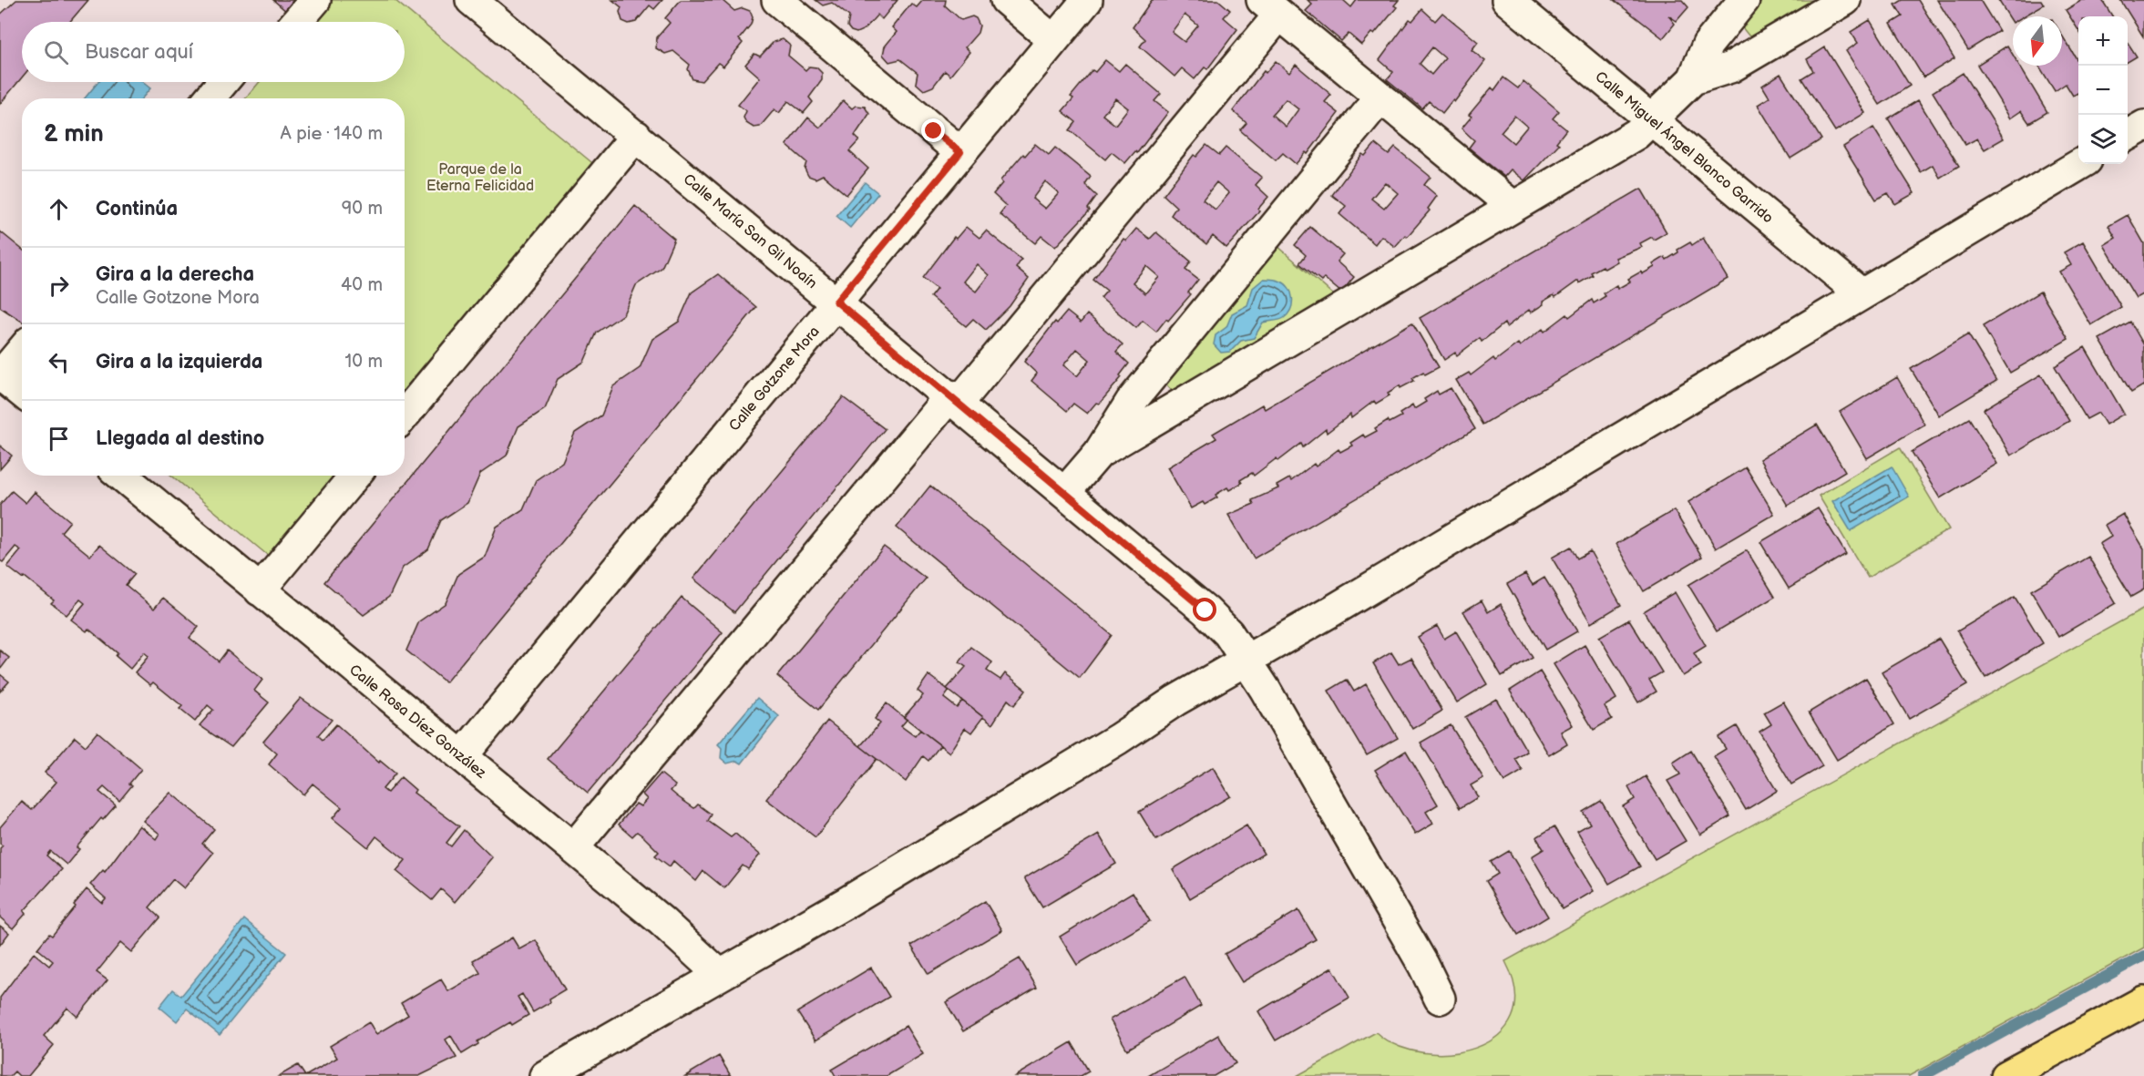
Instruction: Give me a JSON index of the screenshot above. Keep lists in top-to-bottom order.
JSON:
{
  "streets": {
    "street": [
      "Calle Miguel Ángel Blanco Garrido",
      "Calle María San Gil Noaín",
      "Calle Gotzone Mora",
      "Calle Rosa Díez González"
    ]
  },
  "crossings": [
    ["Calle María San Gil Noaín", "Calle Gotzone Mora"],
    ["Calle Gotzone Mora", "Calle Rosa Díez González"]
  ],
  "parks": ["Parque de la Eterna Felicidad"],
  "north": "bottom",
  "page": {
    "map_buttons": ["+", "−"],
    "search": "Buscar aquí",
    "heading": ["2 min", "A pie · 140 m"],
    "list": [
      ["Continúa", "90 m"],
      ["Gira a la derecha", "Calle Gotzone Mora", "40 m"],
      ["Gira a la izquierda", "10 m"],
      "Llegada al destino"
    ]
  }
}
